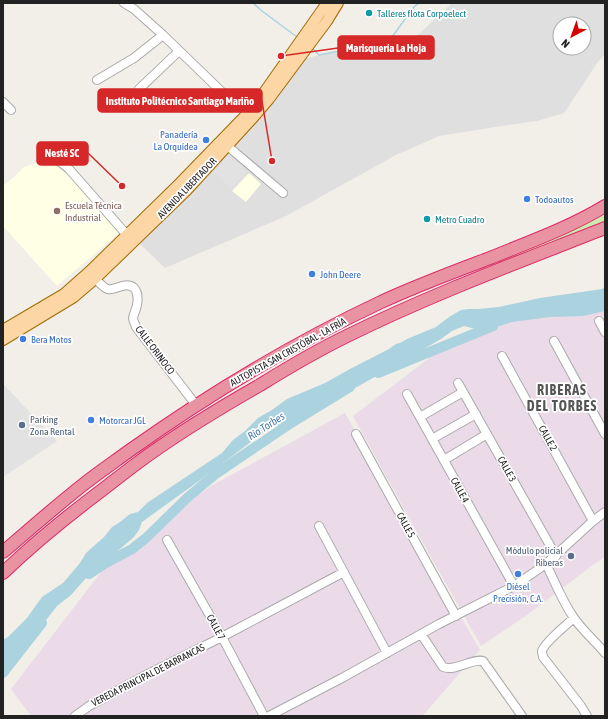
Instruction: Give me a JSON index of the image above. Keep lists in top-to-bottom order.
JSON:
{
  "streets": {
    "highway": ["AUTOPISTA SAN CRISTÓBAL - LA FRÍA"],
    "main road": ["AVENIDA LIBERTADOR"],
    "street": [
      "CALLE ORINOCO",
      "CALLE 2",
      "CALLE 3",
      "CALLE 4",
      "CALLE 5",
      "CALLE 7",
      "VEREDA PRINCIPAL DE BARRANCAS"
    ]
  },
  "crossings": [
    ["AVENIDA LIBERTADOR", "CALLE ORINOCO"],
    ["CALLE ORINOCO", "AUTOPISTA SAN CRISTÓBAL - LA FRÍA"],
    ["CALLE 7", "VEREDA PRINCIPAL DE BARRANCAS"]
  ],
  "districts": ["RIBERAS DEL TORBES"],
  "water": ["Río Torbes"],
  "places": [
    "Talleres flota Corpoelect",
    "Marisquería La Hoja",
    "Panadería La Orquídea",
    "Instituto Politécnico Santiago Mariño",
    "Nesté SC",
    "Todoautos",
    "Escuela Técnica Industrial",
    "Metro Cuadro",
    "John Deere",
    "Bera Motos",
    "Motorcar JGL",
    "Parking Zona Rental",
    "Módulo policial Riberas",
    "Diésel Precisión, C.A."
  ],
  "north": "bottom left"
}
